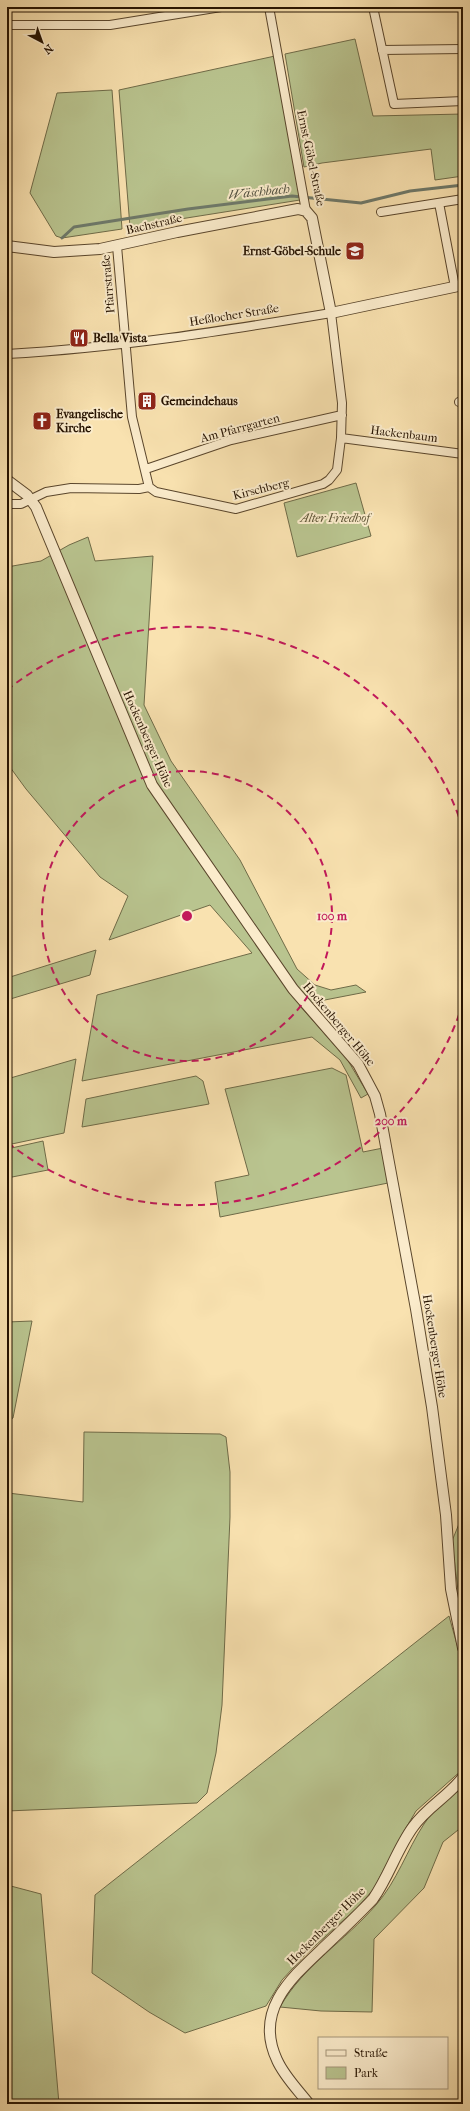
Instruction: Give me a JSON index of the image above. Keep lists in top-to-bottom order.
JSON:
{
  "streets": {
    "street": [
      "Ernst-Göbel-Straße",
      "Bachstraße",
      "Pfarrstraße",
      "Heßlocher Straße",
      "Am Pfarrgarten",
      "Hackenbaum",
      "Kirschberg",
      "Hockenberger Höhe"
    ]
  },
  "crossings": [
    ["Ernst-Göbel-Straße", "Bachstraße"],
    ["Ernst-Göbel-Straße", "Heßlocher Straße"],
    ["Ernst-Göbel-Straße", "Kirschberg"],
    ["Bachstraße", "Pfarrstraße"],
    ["Pfarrstraße", "Heßlocher Straße"],
    ["Pfarrstraße", "Am Pfarrgarten"],
    ["Pfarrstraße", "Kirschberg"],
    ["Heßlocher Straße", "Kirschberg"],
    ["Am Pfarrgarten", "Kirschberg"],
    ["Hackenbaum", "Kirschberg"],
    ["Kirschberg", "Hockenberger Höhe"]
  ],
  "water": ["Wäschbach"],
  "parks": ["Alter Friedhof"],
  "places": {
    "school or university": ["Ernst-Göbel-Schule"],
    "restaurant": ["Bella Vista"],
    "building": ["Gemeindehaus"],
    "church": ["Evangelische Kirche"]
  },
  "legend": ["Straße", "Park"],
  "north": "bottom right",
  "rings": ["100 m", "200 m"]
}
